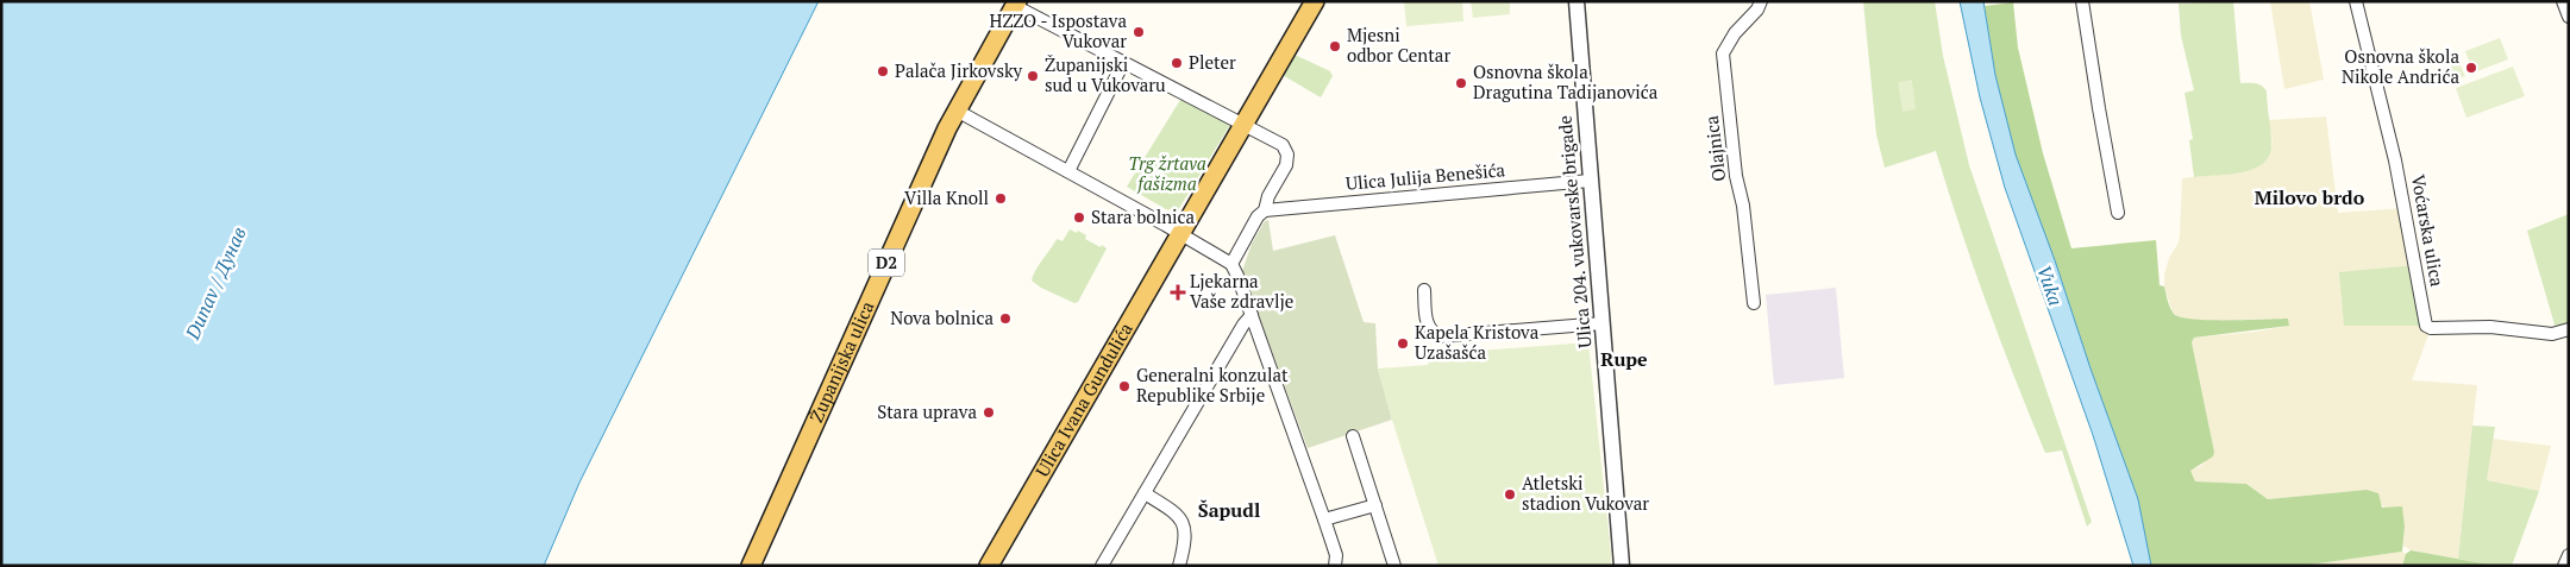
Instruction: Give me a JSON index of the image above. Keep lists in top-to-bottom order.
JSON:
{
  "streets": {
    "main road": ["D2", "Županijska ulica", "Ulica Ivana Gundulića"],
    "street": [
      "Olajnica",
      "Ulica Julija Benešića",
      "Voćarska ulica",
      "Ulica 204. vukovarske brigade"
    ]
  },
  "crossings": [
    ["Ulica Julija Benešića", "Ulica 204. vukovarske brigade"]
  ],
  "districts": ["Milovo brdo", "Rupe", "Šapudl"],
  "water": ["Dunav / Дунав", "Vuka"],
  "parks": ["Trg žrtava fašizma"],
  "places": {
    "other": [
      "HZZO - Ispostava Vukovar",
      "Mjesni odbor Centar",
      "Pleter",
      "Osnovna škola Nikole Andrića",
      "Palača Jirkovsky",
      "Županijski sud u Vukovaru",
      "Osnovna škola Dragutina Tadijanovića",
      "Villa Knoll",
      "Stara bolnica",
      "Nova bolnica",
      "Kapela Kristova Uzašašća",
      "Generalni konzulat Republike Srbije",
      "Stara uprava",
      "Atletski stadion Vukovar"
    ],
    "health": ["Ljekarna Vaše zdravlje"]
  }
}
